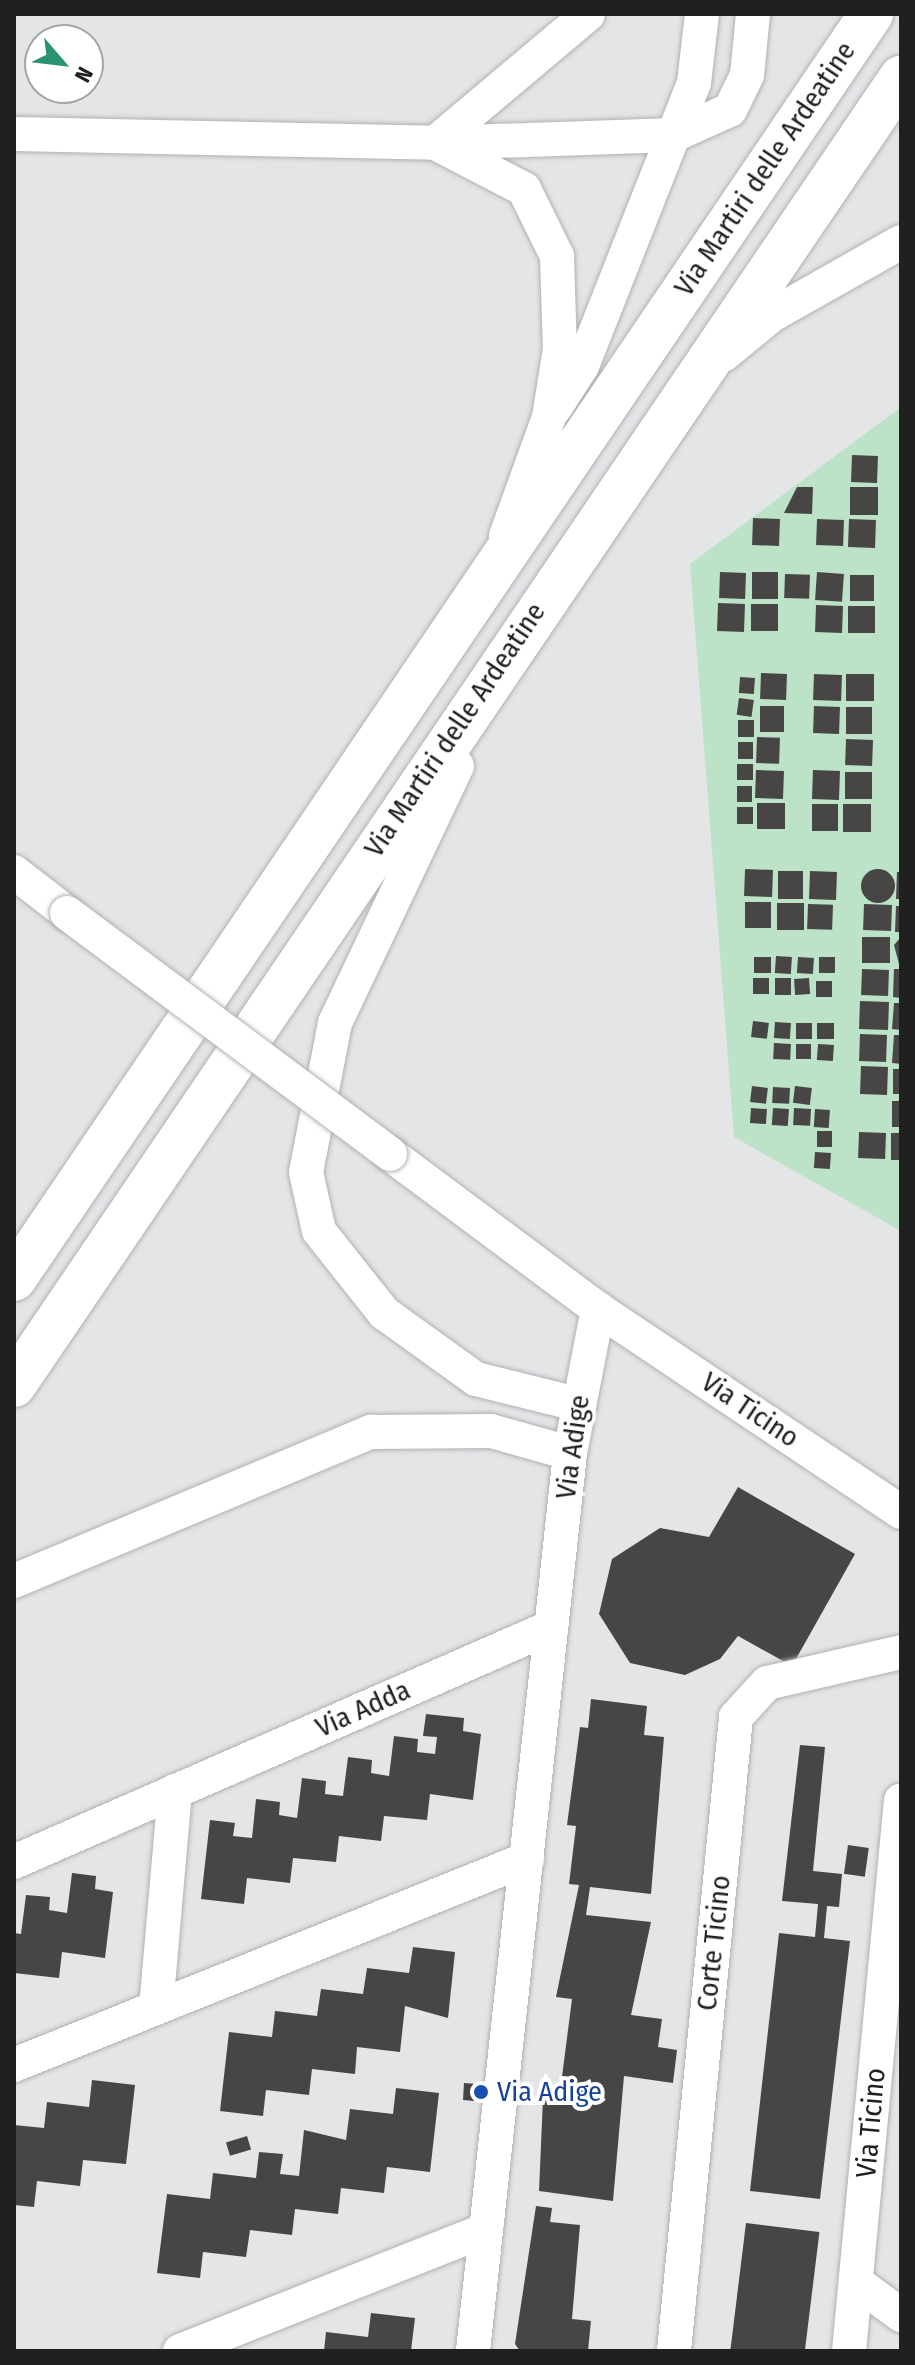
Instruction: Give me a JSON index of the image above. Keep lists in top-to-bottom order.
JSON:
{
  "streets": {
    "street": [
      "Via Martiri delle Ardeatine",
      "Via Ticino",
      "Via Adige",
      "Via Adda",
      "Corte Ticino"
    ]
  },
  "crossings": [
    ["Via Ticino", "Via Adige"],
    ["Via Adige", "Via Adda"]
  ],
  "places": ["Via Adige"],
  "north": "bottom right"
}
